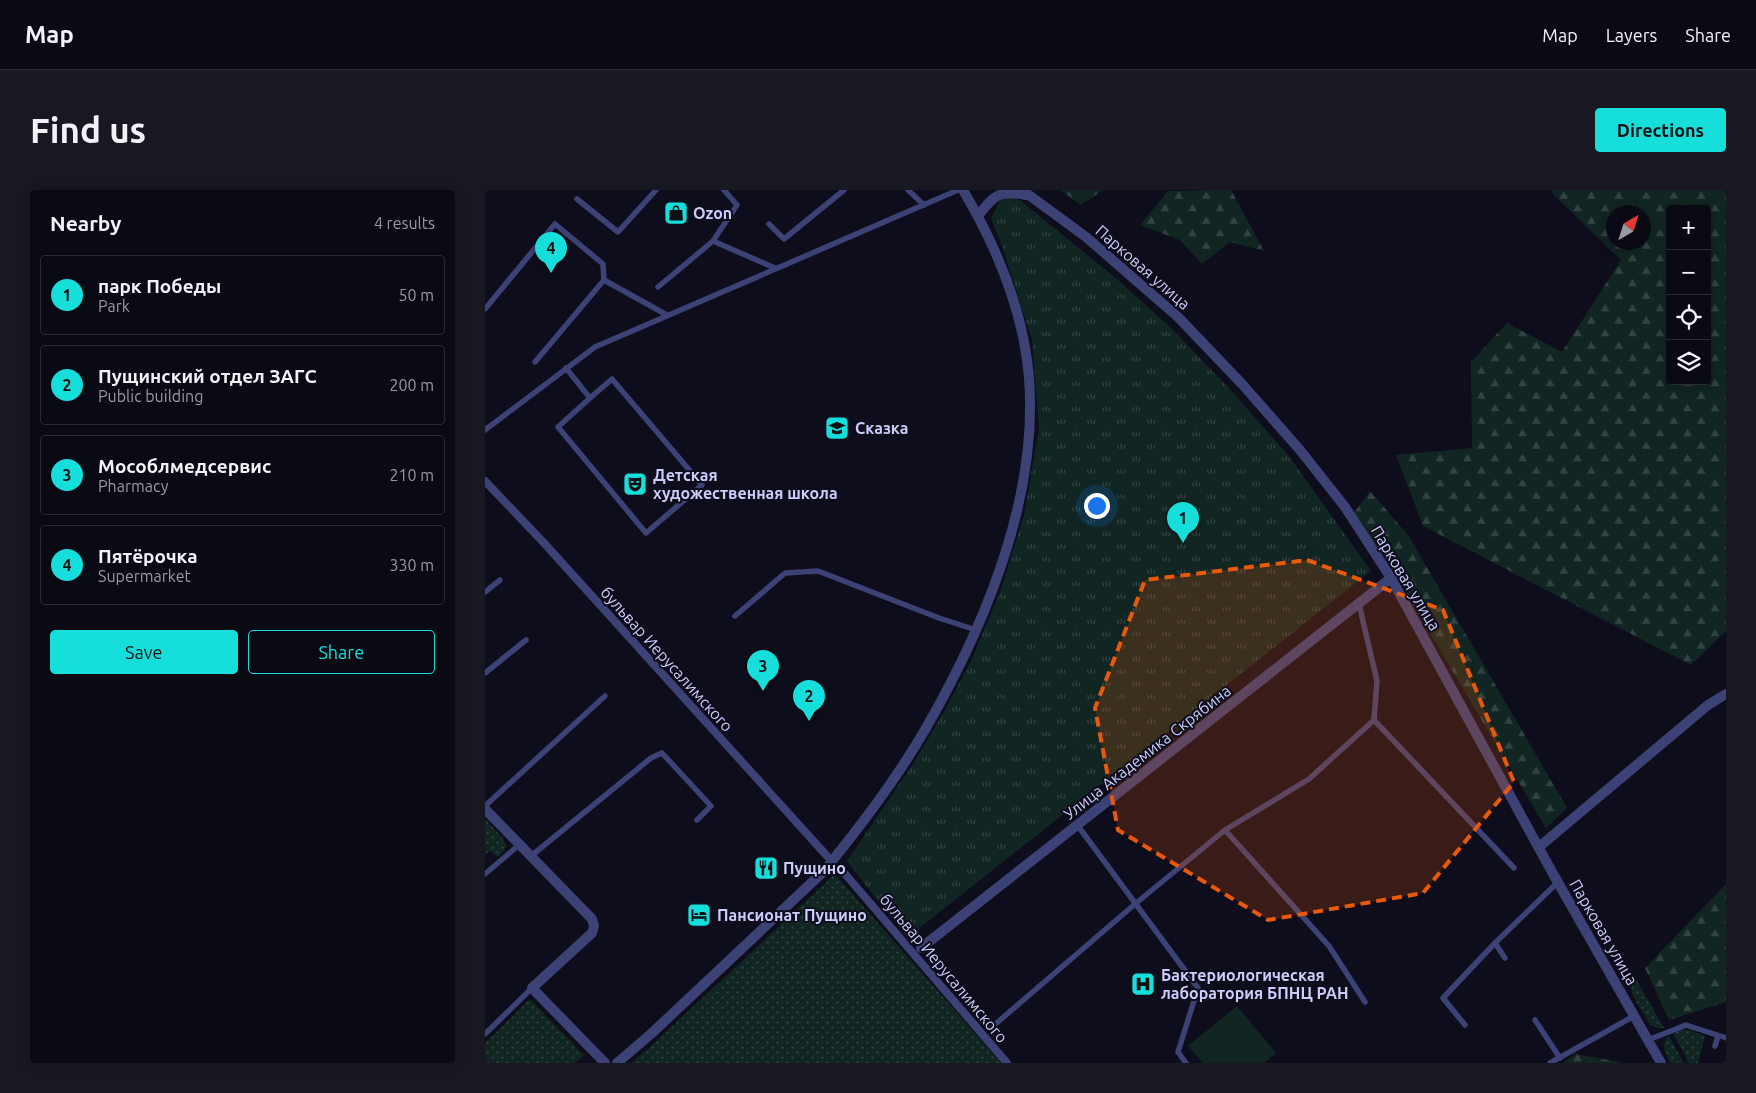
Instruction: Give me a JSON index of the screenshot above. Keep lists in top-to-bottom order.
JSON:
{
  "streets": {
    "street": ["Парковая улица", "бульвар Иерусалимского", "Улица Академика Скрябина"]
  },
  "crossings": [
    ["Парковая улица", "Улица Академика Скрябина"]
  ],
  "places": {
    "shop": ["Ozon"],
    "school or university": ["Сказка"],
    "theatre": ["Детская художественная школа"],
    "restaurant": ["Пущино"],
    "hotel": ["Пансионат Пущино"],
    "hospital": ["Бактериологическая лаборатория БПНЦ РАН"]
  },
  "north": "top right",
  "page": {
    "header": "Map",
    "nav": ["Map", "Layers", "Share"],
    "buttons": [
      "Directions",
      ["Save", "Share"]
    ],
    "title": "Find us",
    "heading": ["Nearby", "4 results"],
    "map_buttons": ["+", "−"],
    "pins": [
      "4",
      "1",
      "3",
      "2"
    ],
    "list": [
      {
        "mark": "1",
        "name": "парк Победы",
        "note": "Park",
        "value": "50 m"
      },
      {
        "mark": "2",
        "name": "Пущинский отдел ЗАГС",
        "note": "Public building",
        "value": "200 m"
      },
      {
        "mark": "3",
        "name": "Мособлмедсервис",
        "note": "Pharmacy",
        "value": "210 m"
      },
      {
        "mark": "4",
        "name": "Пятёрочка",
        "note": "Supermarket",
        "value": "330 m"
      }
    ]
  }
}
